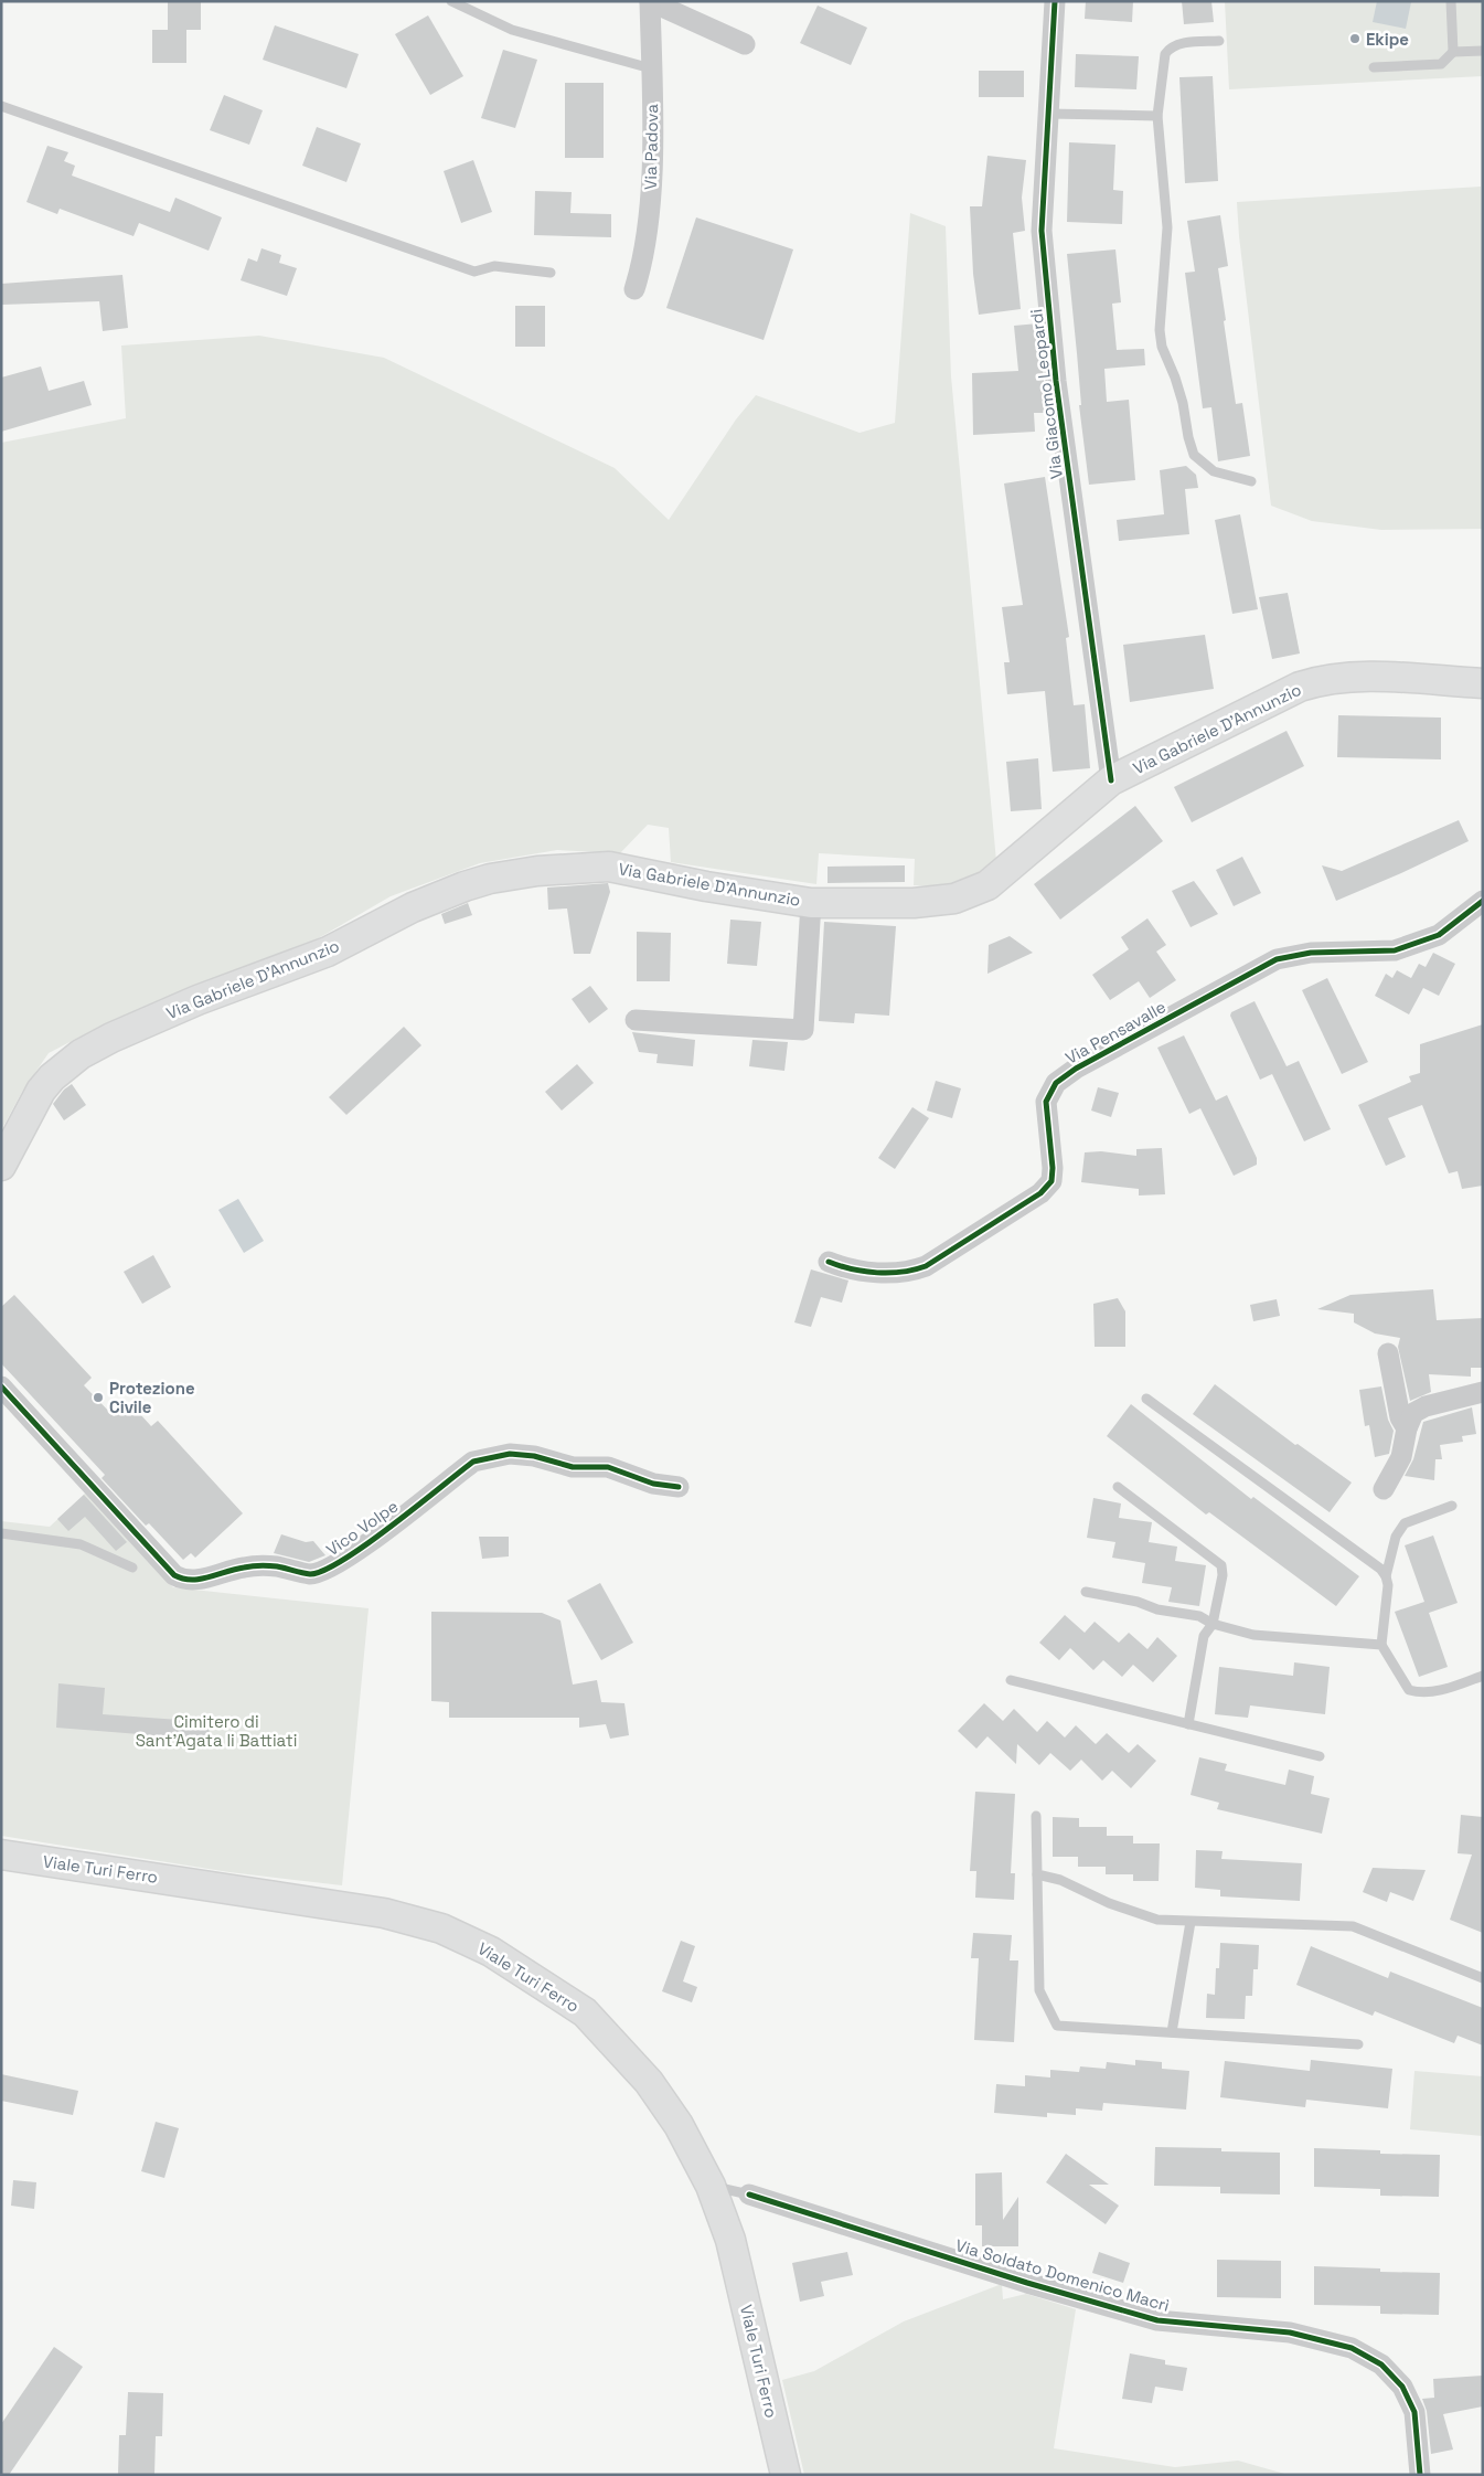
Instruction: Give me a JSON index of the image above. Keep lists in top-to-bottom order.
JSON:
{
  "streets": {
    "main road": ["Via Gabriele D'Annunzio", "Viale Turi Ferro"],
    "street": [
      "Via Padova",
      "Via Giacomo Leopardi",
      "Via Pensavalle",
      "Vico Volpe",
      "Via Soldato Domenico Macrì"
    ]
  },
  "crossings": [
    ["Via Giacomo Leopardi", "Via Gabriele D'Annunzio"]
  ],
  "parks": ["Cimitero di Sant'Agata li Battiati"],
  "places": ["Ekipe", "Protezione Civile"]
}
